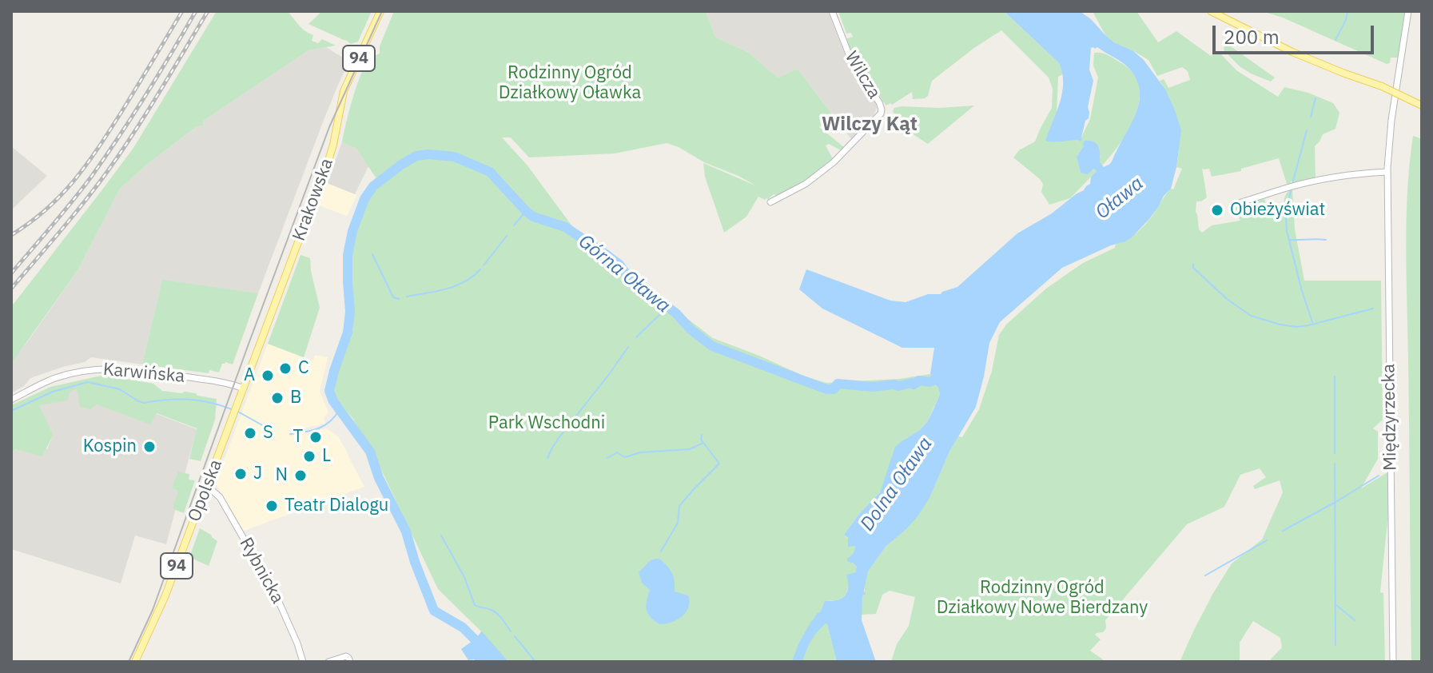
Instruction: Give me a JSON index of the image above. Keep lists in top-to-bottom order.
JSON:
{
  "streets": {
    "main road": ["94", "Krakowska", "Opolska"],
    "street": [
      "Wilcza",
      "Karwińska",
      "Międzyrzecka",
      "Rybnicka"
    ]
  },
  "crossings": [
    ["Krakowska", "Karwińska"],
    ["Krakowska", "Opolska"],
    ["Karwińska", "Opolska"],
    ["Opolska", "Rybnicka"]
  ],
  "districts": ["Wilczy Kąt"],
  "water": ["Oława", "Górna Oława", "Dolna Oława"],
  "parks": ["Rodzinny Ogród Działkowy Oławka", "Park Wschodni", "Rodzinny Ogród Działkowy Nowe Bierdzany"],
  "places": [
    "Obieżyświat",
    "C",
    "A",
    "B",
    "S",
    "T",
    "Kospin",
    "L",
    "J",
    "N",
    "Teatr Dialogu"
  ],
  "scale_bar": "200 m"
}
